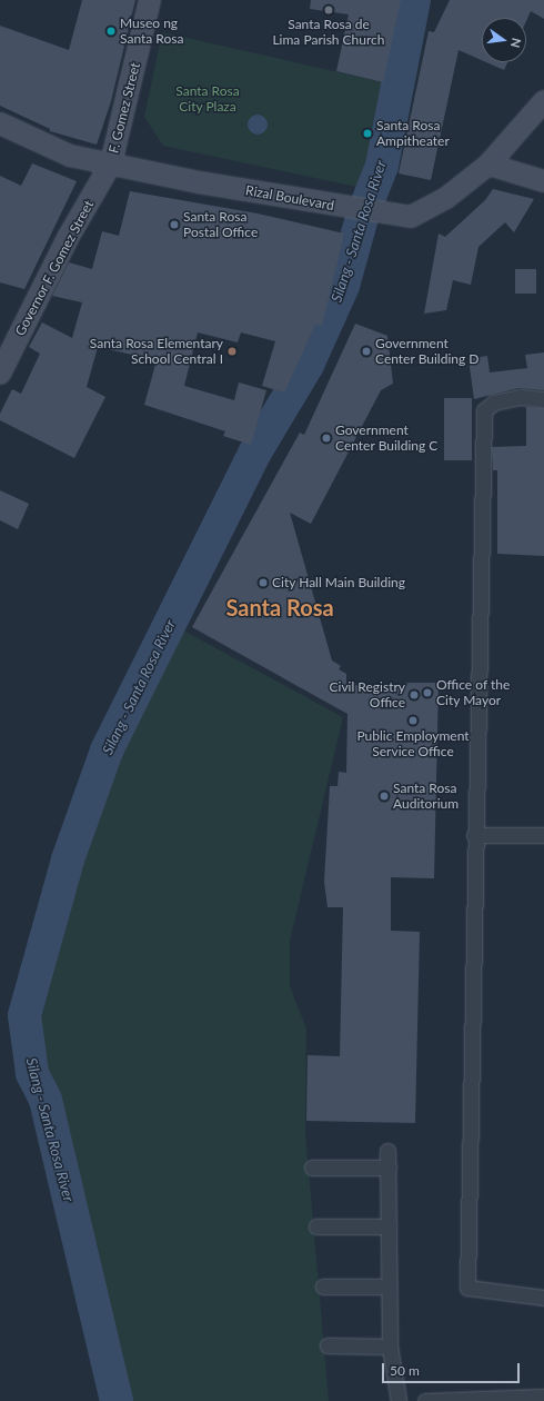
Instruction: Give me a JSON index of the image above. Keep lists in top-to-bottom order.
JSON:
{
  "streets": {
    "main road": ["F. Gomez Street", "Rizal Boulevard", "Governor F. Gomez Street"]
  },
  "crossings": [
    ["F. Gomez Street", "Rizal Boulevard"],
    ["F. Gomez Street", "Governor F. Gomez Street"],
    ["Rizal Boulevard", "Governor F. Gomez Street"]
  ],
  "districts": ["Santa Rosa"],
  "water": ["Silang - Santa Rosa River"],
  "parks": ["Santa Rosa City Plaza"],
  "places": [
    "Santa Rosa de Lima Parish Church",
    "Museo ng Santa Rosa",
    "Santa Rosa Ampitheater",
    "Santa Rosa Postal Office",
    "Santa Rosa Elementary School Central I",
    "Government Center Building D",
    "Government Center Building C",
    "City Hall Main Building",
    "Office of the City Mayor",
    "Civil Registry Office",
    "Public Employment Service Office",
    "Santa Rosa Auditorium"
  ],
  "scale_bar": "50 m",
  "north": "right"
}
